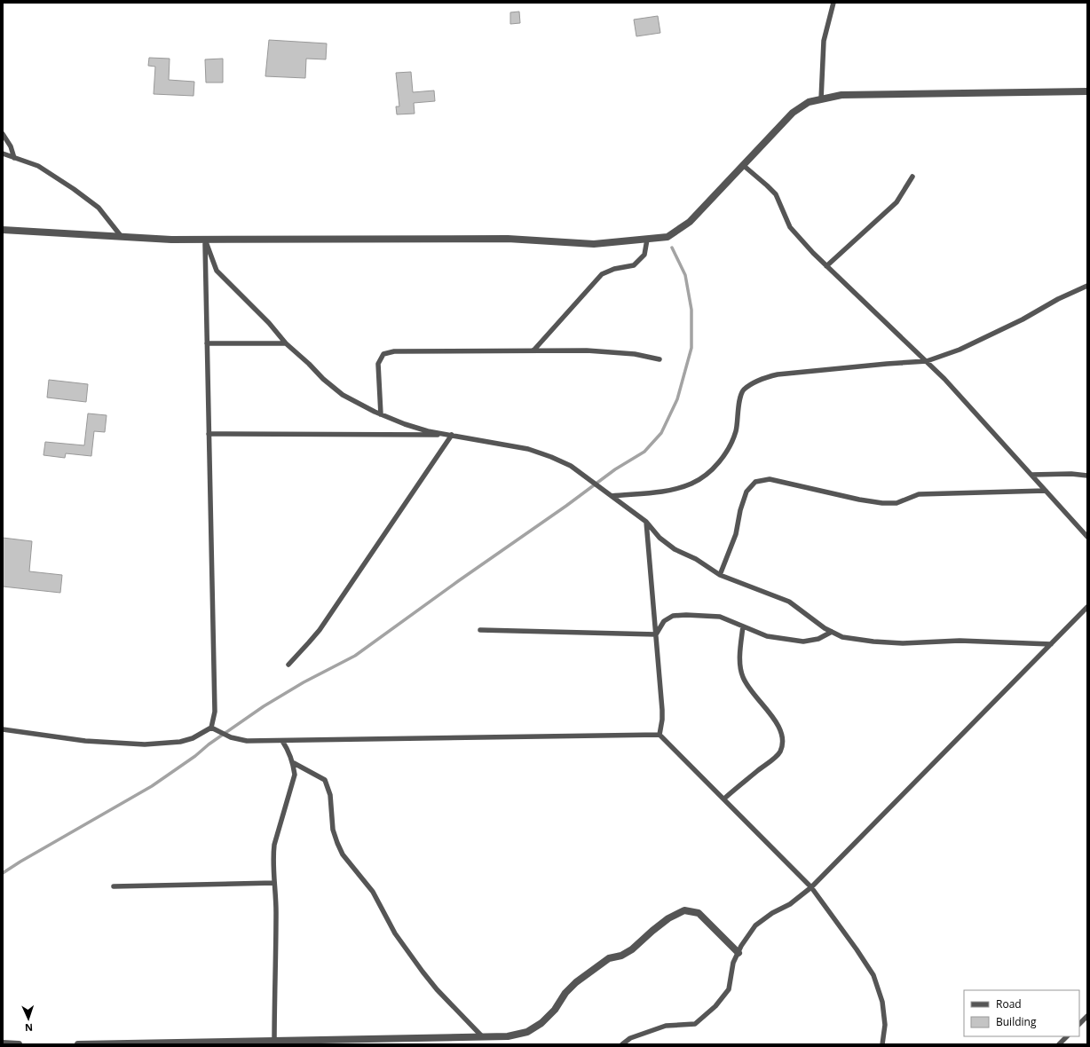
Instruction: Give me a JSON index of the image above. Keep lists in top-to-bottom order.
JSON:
{
  "legend": ["Road", "Building"],
  "north": "bottom"
}
